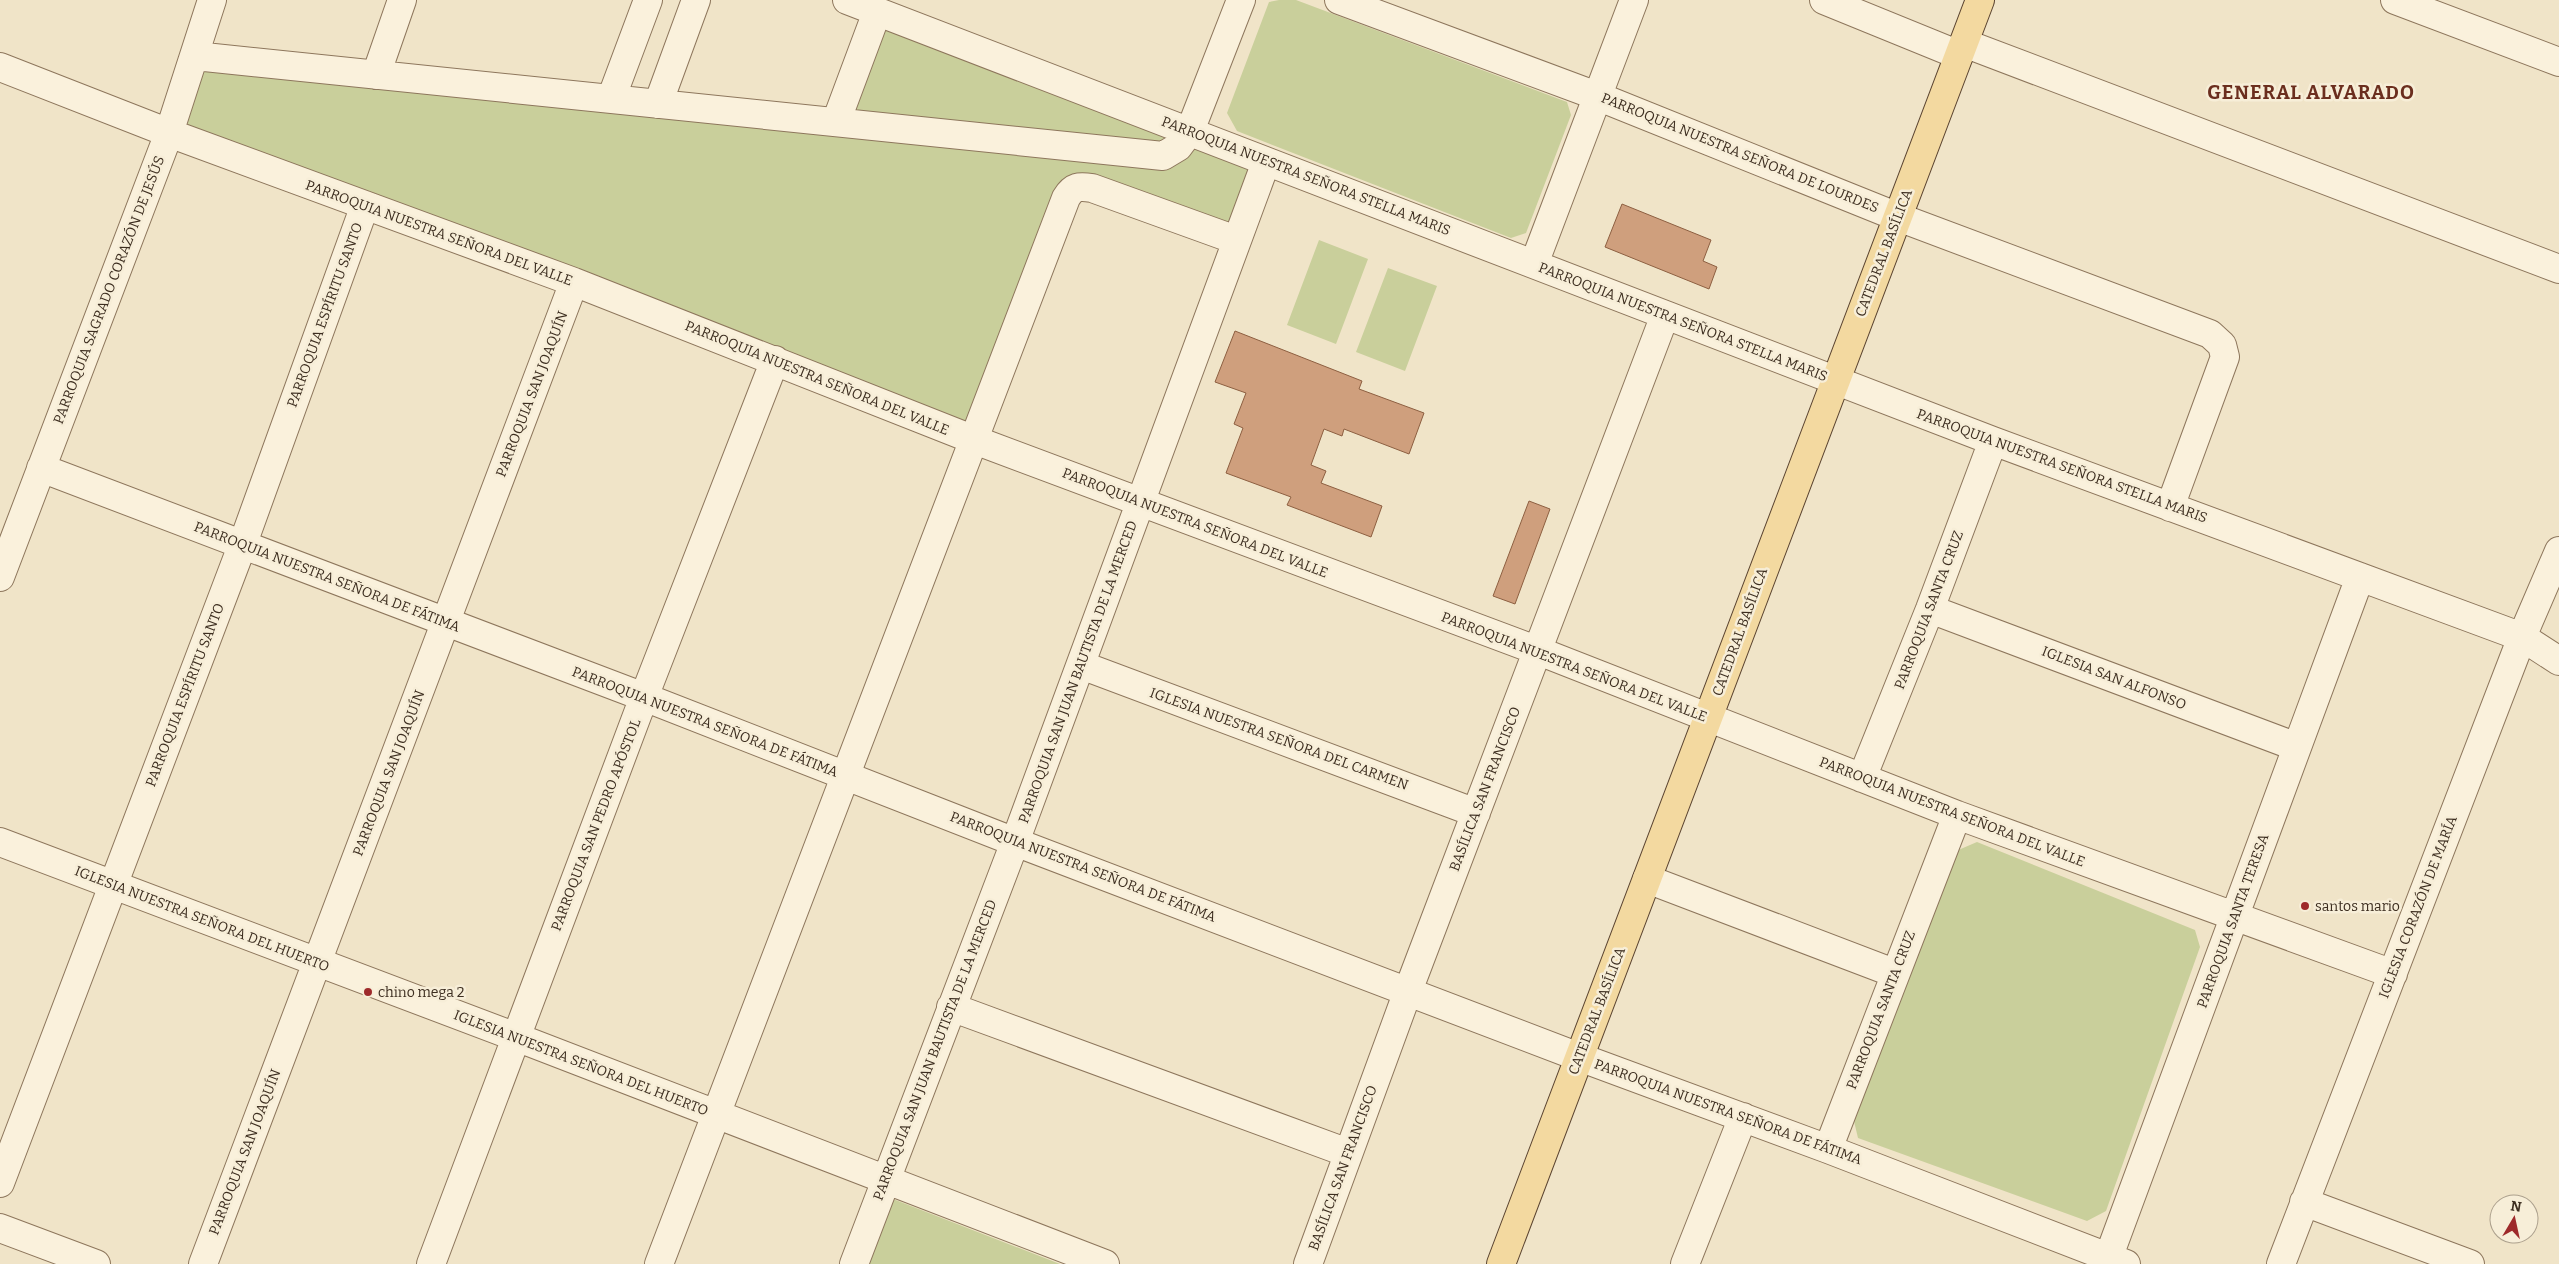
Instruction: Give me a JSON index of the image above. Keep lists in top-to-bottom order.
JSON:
{
  "streets": {
    "main road": ["CATEDRAL BASÍLICA"],
    "street": [
      "PARROQUIA NUESTRA SEÑORA DE LOURDES",
      "PARROQUIA NUESTRA SEÑORA STELLA MARIS",
      "PARROQUIA NUESTRA SEÑORA DEL VALLE",
      "PARROQUIA SAGRADO CORAZÓN DE JESÚS",
      "PARROQUIA ESPÍRITU SANTO",
      "PARROQUIA SAN JOAQUÍN",
      "PARROQUIA NUESTRA SEÑORA DE FÁTIMA",
      "PARROQUIA SANTA CRUZ",
      "PARROQUIA SAN JUAN BAUTISTA DE LA MERCED",
      "IGLESIA SAN ALFONSO",
      "IGLESIA NUESTRA SEÑORA DEL CARMEN",
      "BASÍLICA SAN FRANCISCO",
      "PARROQUIA SAN PEDRO APÓSTOL",
      "IGLESIA CORAZÓN DE MARÍA",
      "IGLESIA NUESTRA SEÑORA DEL HUERTO",
      "PARROQUIA SANTA TERESA"
    ]
  },
  "crossings": [
    ["PARROQUIA NUESTRA SEÑORA DE LOURDES", "PARROQUIA NUESTRA SEÑORA STELLA MARIS"],
    ["PARROQUIA NUESTRA SEÑORA DE LOURDES", "CATEDRAL BASÍLICA"],
    ["PARROQUIA NUESTRA SEÑORA STELLA MARIS", "CATEDRAL BASÍLICA"],
    ["PARROQUIA NUESTRA SEÑORA STELLA MARIS", "PARROQUIA SANTA CRUZ"],
    ["PARROQUIA NUESTRA SEÑORA STELLA MARIS", "PARROQUIA SAN JUAN BAUTISTA DE LA MERCED"],
    ["PARROQUIA NUESTRA SEÑORA STELLA MARIS", "BASÍLICA SAN FRANCISCO"],
    ["PARROQUIA NUESTRA SEÑORA STELLA MARIS", "IGLESIA CORAZÓN DE MARÍA"],
    ["PARROQUIA NUESTRA SEÑORA STELLA MARIS", "PARROQUIA SANTA TERESA"],
    ["PARROQUIA NUESTRA SEÑORA DEL VALLE", "CATEDRAL BASÍLICA"],
    ["PARROQUIA NUESTRA SEÑORA DEL VALLE", "PARROQUIA SAGRADO CORAZÓN DE JESÚS"],
    ["PARROQUIA NUESTRA SEÑORA DEL VALLE", "PARROQUIA ESPÍRITU SANTO"],
    ["PARROQUIA NUESTRA SEÑORA DEL VALLE", "PARROQUIA SAN JOAQUÍN"],
    ["PARROQUIA NUESTRA SEÑORA DEL VALLE", "PARROQUIA SANTA CRUZ"],
    ["PARROQUIA NUESTRA SEÑORA DEL VALLE", "PARROQUIA SAN JUAN BAUTISTA DE LA MERCED"],
    ["PARROQUIA NUESTRA SEÑORA DEL VALLE", "BASÍLICA SAN FRANCISCO"],
    ["PARROQUIA NUESTRA SEÑORA DEL VALLE", "PARROQUIA SAN PEDRO APÓSTOL"],
    ["PARROQUIA NUESTRA SEÑORA DEL VALLE", "IGLESIA CORAZÓN DE MARÍA"],
    ["PARROQUIA NUESTRA SEÑORA DEL VALLE", "PARROQUIA SANTA TERESA"],
    ["CATEDRAL BASÍLICA", "PARROQUIA NUESTRA SEÑORA DE FÁTIMA"],
    ["PARROQUIA SAGRADO CORAZÓN DE JESÚS", "PARROQUIA NUESTRA SEÑORA DE FÁTIMA"],
    ["PARROQUIA ESPÍRITU SANTO", "PARROQUIA NUESTRA SEÑORA DE FÁTIMA"],
    ["PARROQUIA ESPÍRITU SANTO", "IGLESIA NUESTRA SEÑORA DEL HUERTO"],
    ["PARROQUIA SAN JOAQUÍN", "PARROQUIA NUESTRA SEÑORA DE FÁTIMA"],
    ["PARROQUIA SAN JOAQUÍN", "IGLESIA NUESTRA SEÑORA DEL HUERTO"],
    ["PARROQUIA NUESTRA SEÑORA DE FÁTIMA", "PARROQUIA SANTA CRUZ"],
    ["PARROQUIA NUESTRA SEÑORA DE FÁTIMA", "PARROQUIA SAN JUAN BAUTISTA DE LA MERCED"],
    ["PARROQUIA NUESTRA SEÑORA DE FÁTIMA", "BASÍLICA SAN FRANCISCO"],
    ["PARROQUIA NUESTRA SEÑORA DE FÁTIMA", "PARROQUIA SAN PEDRO APÓSTOL"],
    ["PARROQUIA NUESTRA SEÑORA DE FÁTIMA", "PARROQUIA SANTA TERESA"],
    ["PARROQUIA SANTA CRUZ", "IGLESIA SAN ALFONSO"],
    ["PARROQUIA SAN JUAN BAUTISTA DE LA MERCED", "IGLESIA NUESTRA SEÑORA DEL CARMEN"],
    ["PARROQUIA SAN JUAN BAUTISTA DE LA MERCED", "IGLESIA NUESTRA SEÑORA DEL HUERTO"],
    ["IGLESIA SAN ALFONSO", "PARROQUIA SANTA TERESA"],
    ["IGLESIA NUESTRA SEÑORA DEL CARMEN", "BASÍLICA SAN FRANCISCO"],
    ["PARROQUIA SAN PEDRO APÓSTOL", "IGLESIA NUESTRA SEÑORA DEL HUERTO"]
  ],
  "districts": ["GENERAL ALVARADO"],
  "places": ["santos mario", "chino mega 2"],
  "north": "top"
}
